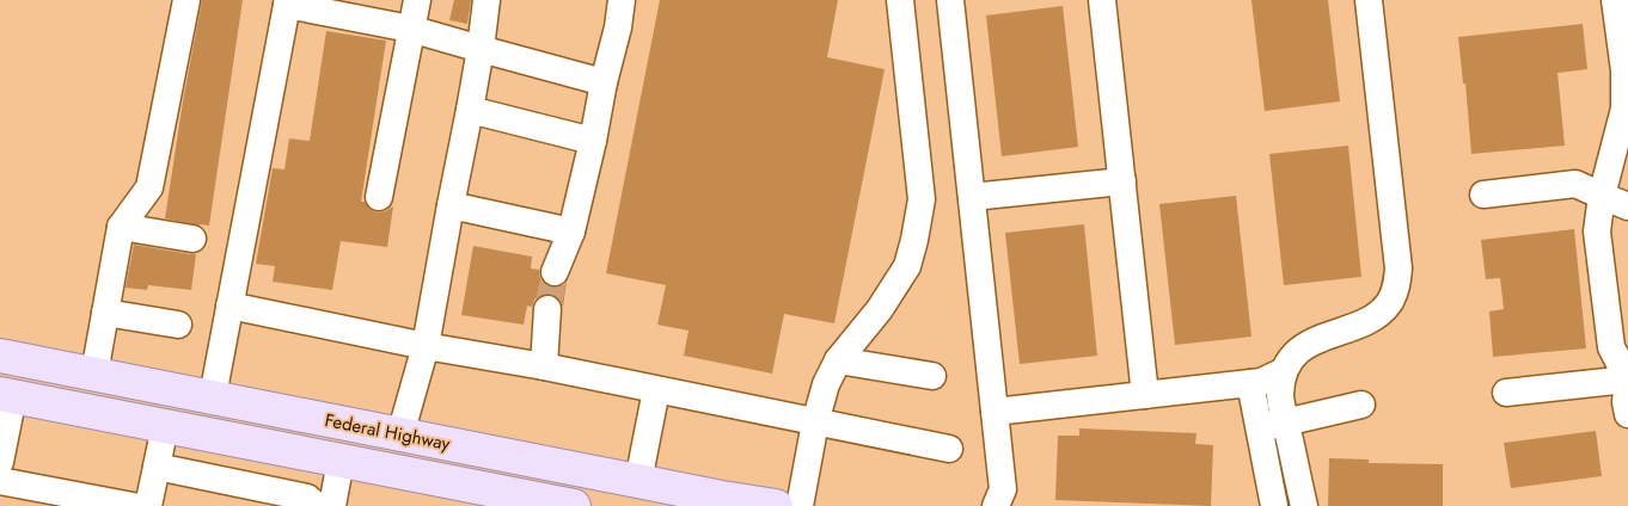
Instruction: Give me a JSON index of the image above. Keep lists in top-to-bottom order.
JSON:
{
  "streets": {
    "main road": ["Federal Highway"]
  }
}
